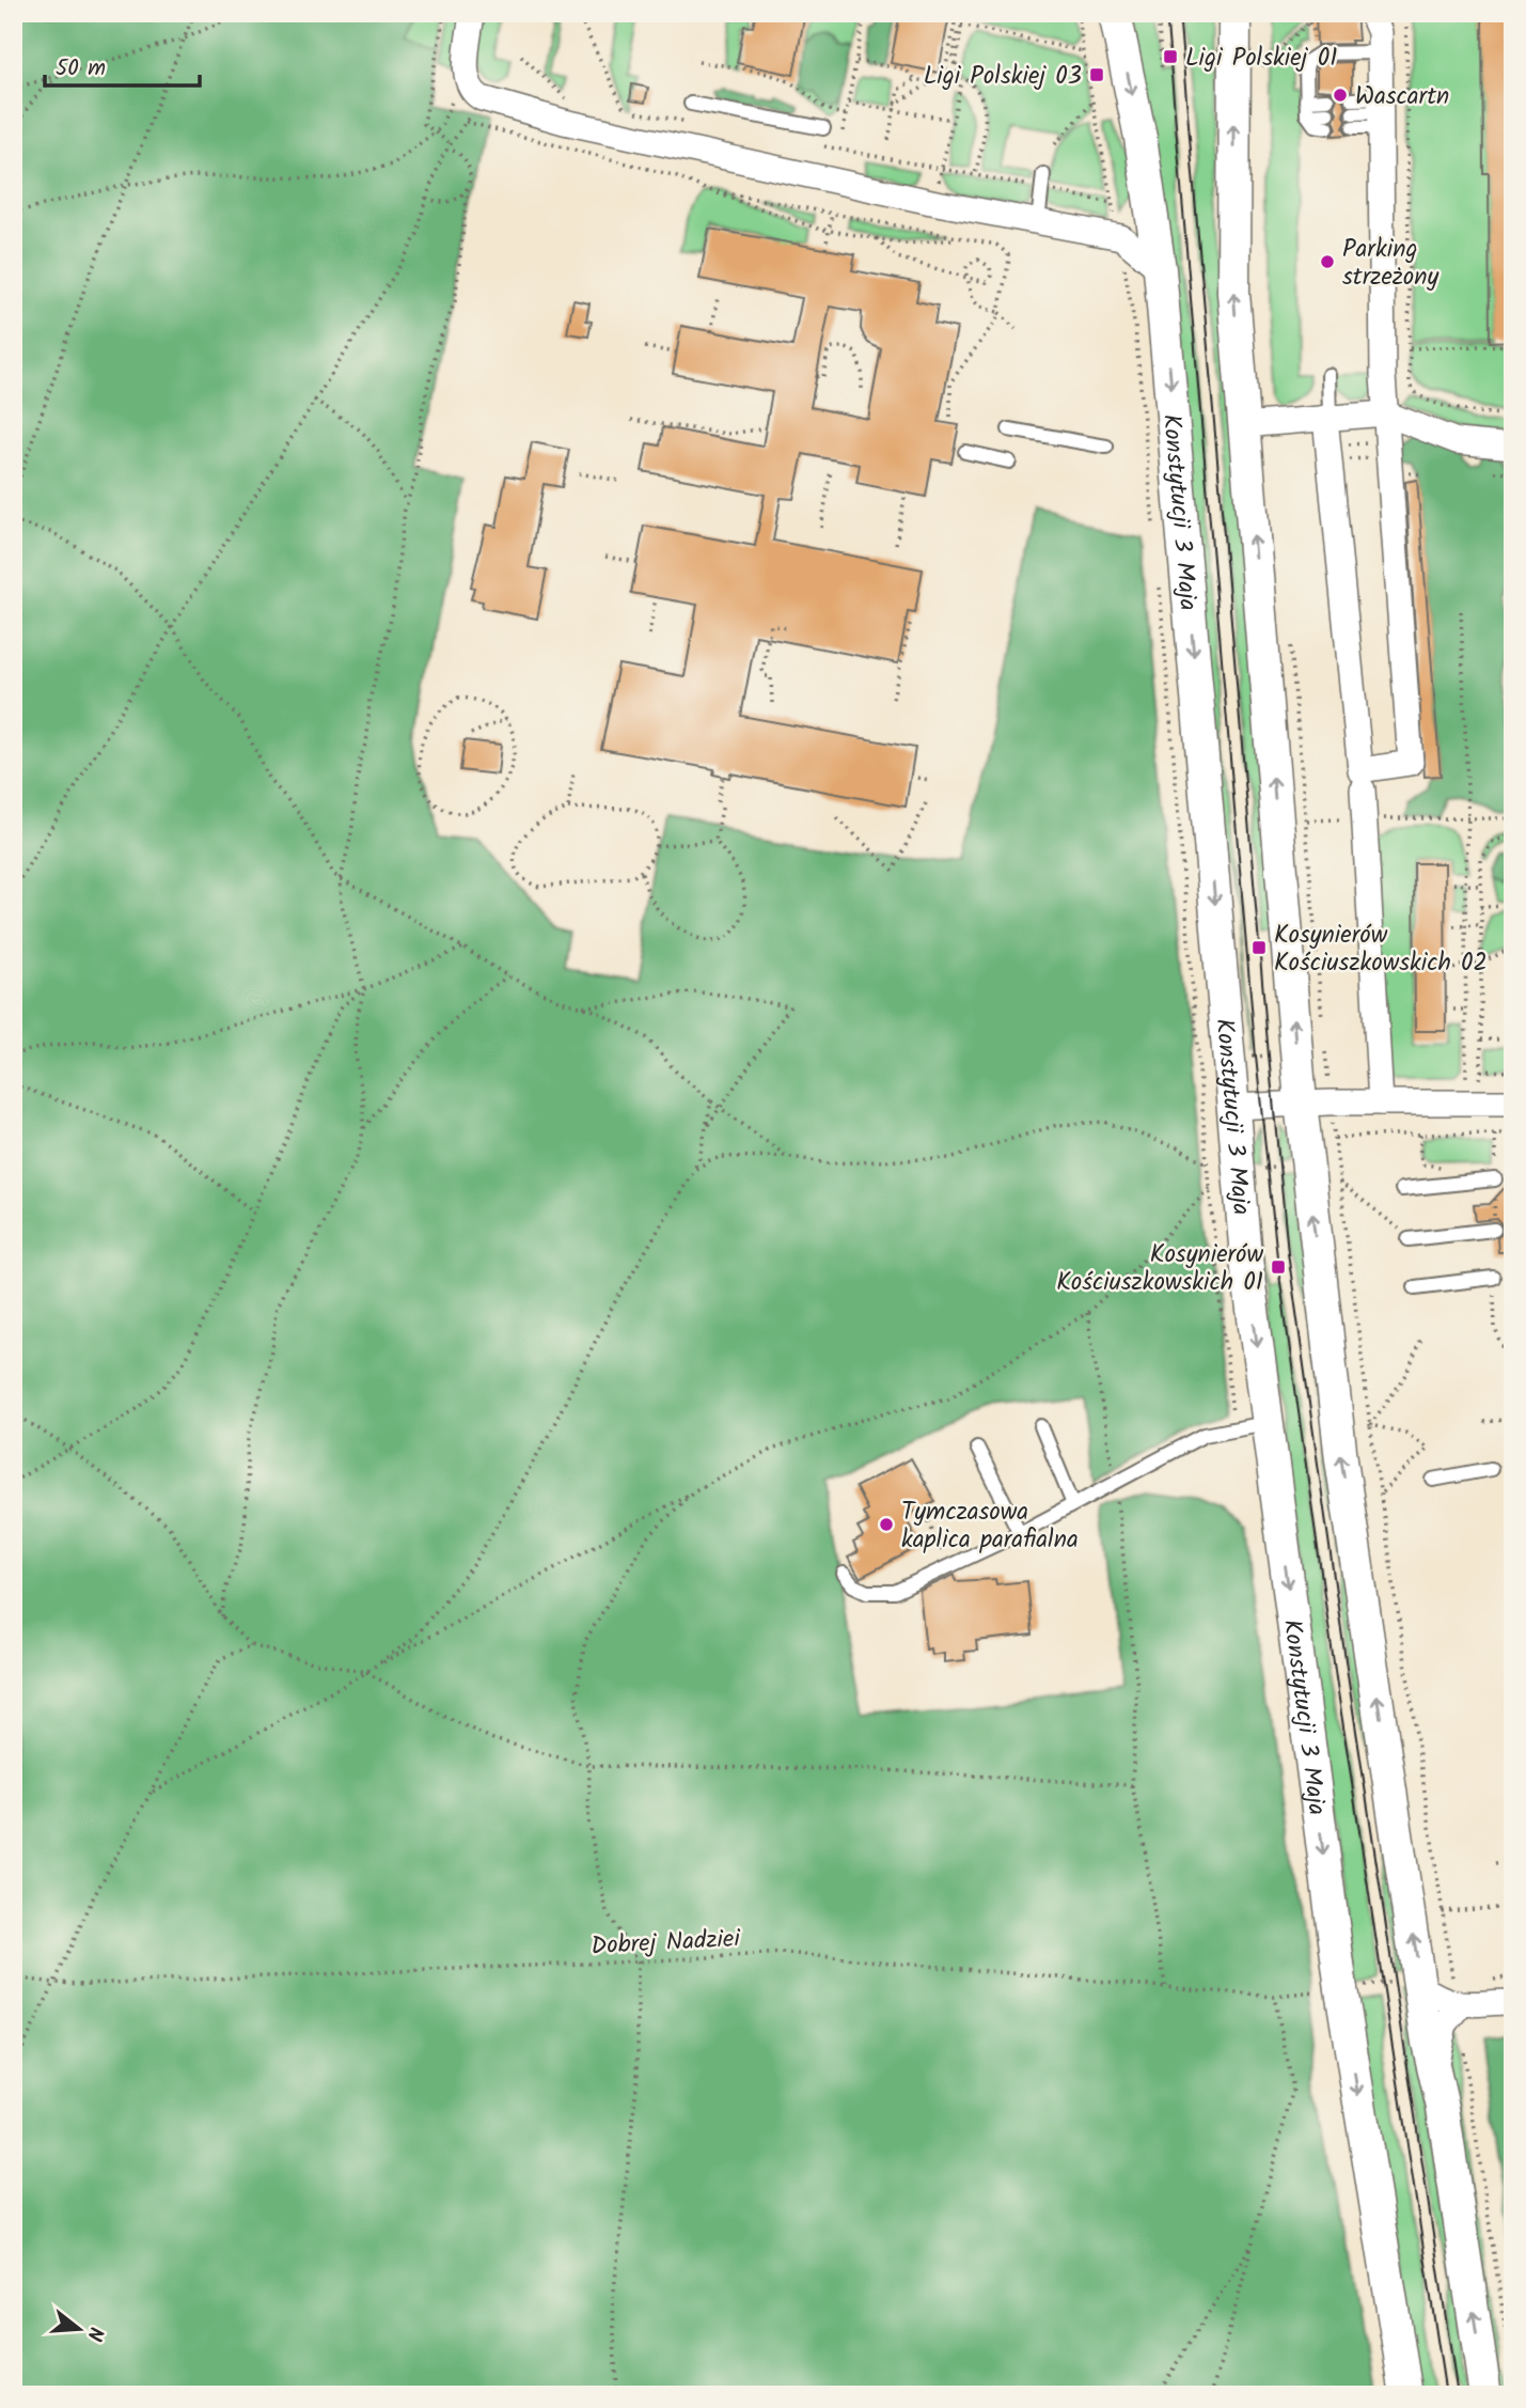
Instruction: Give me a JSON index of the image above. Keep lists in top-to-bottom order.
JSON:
{
  "streets": {
    "street": ["Konstytucji 3 Maja"],
    "path": ["Dobrej Nadziei"]
  },
  "crossings": [
    ["Konstytucji 3 Maja", "Dobrej Nadziei"]
  ],
  "places": {
    "transit": [
      "Ligi Polskiej 01",
      "Ligi Polskiej 03",
      "Kosynierów Kościuszkowskich 02",
      "Kosynierów Kościuszkowskich 01"
    ],
    "other": ["Wascartn", "Parking strzeżony", "Tymczasowa kaplica parafialna"]
  },
  "scale_bar": "50 m",
  "north": "right"
}
